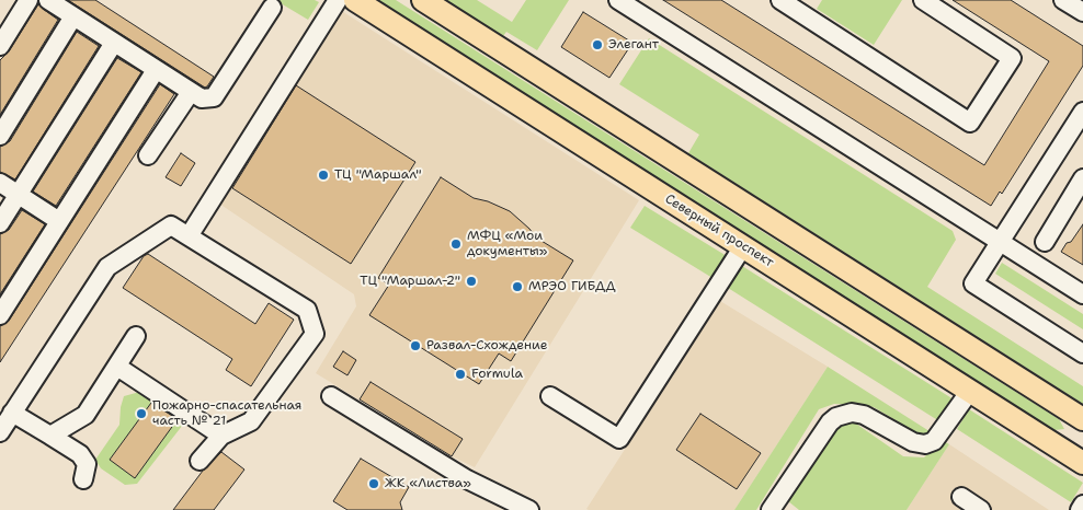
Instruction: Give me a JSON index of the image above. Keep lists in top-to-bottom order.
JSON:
{
  "streets": {
    "main road": ["Северный проспект"]
  },
  "places": [
    "Элегант",
    "ТЦ \"Маршал\"",
    "МФЦ «Мои документы»",
    "ТЦ \"Маршал-2\"",
    "МРЭО ГИБДД",
    "Развал-Схождение",
    "Formula",
    "Пожарно-спасательная часть № 21",
    "ЖК «Листва»"
  ]
}
